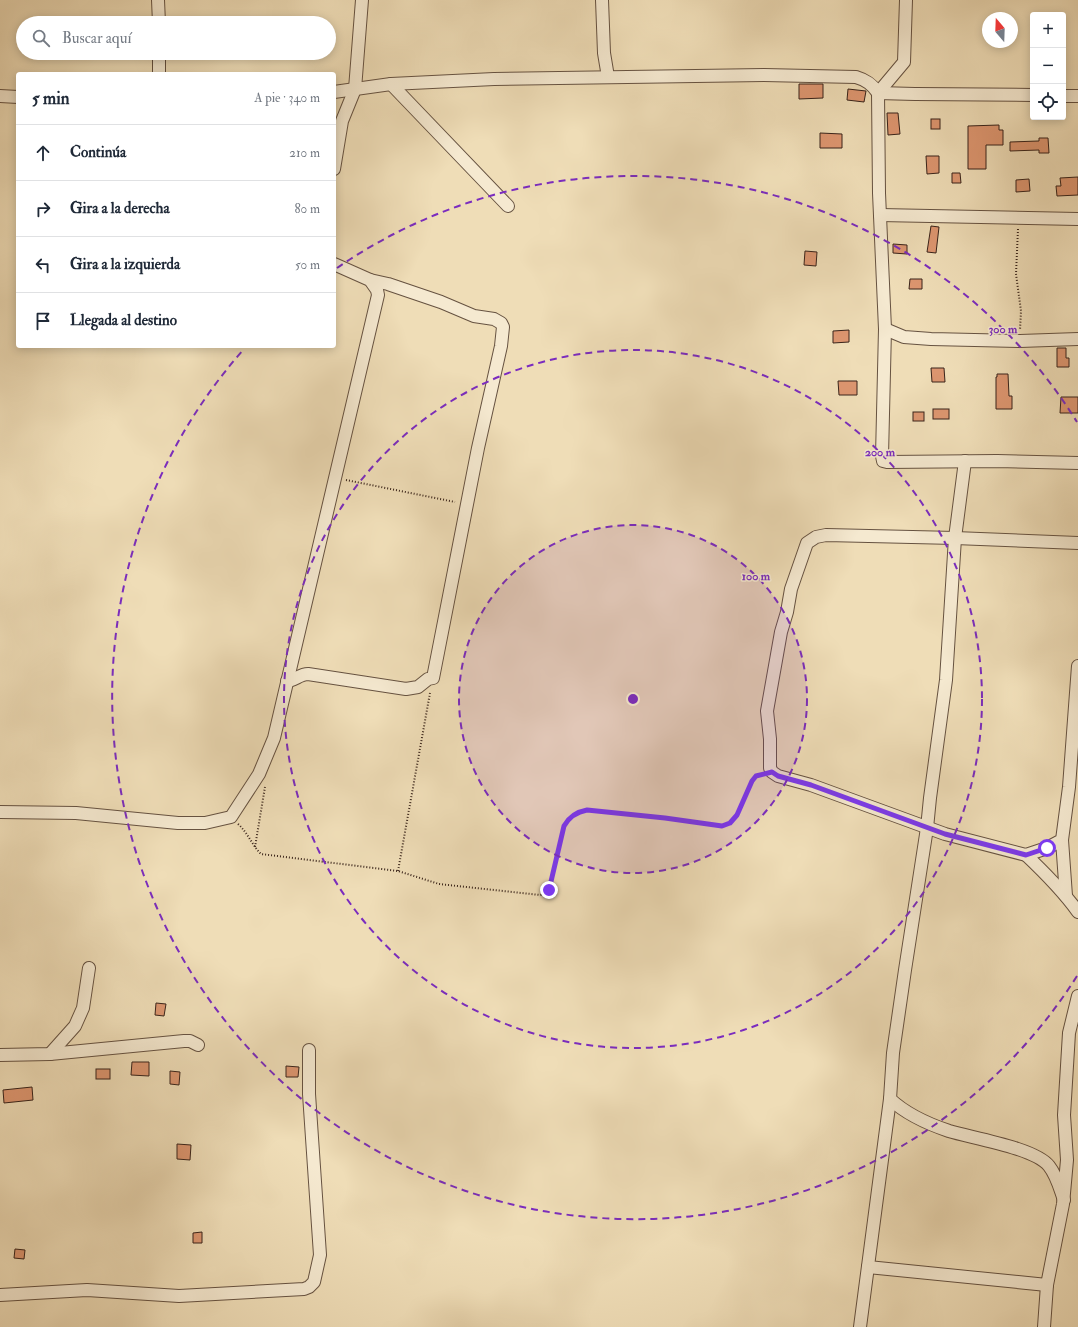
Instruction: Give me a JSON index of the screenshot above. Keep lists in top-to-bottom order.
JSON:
{
  "north": "top",
  "page": {
    "map_buttons": ["+", "−"],
    "search": "Buscar aquí",
    "heading": ["5 min", "A pie · 340 m"],
    "list": [
      ["Continúa", "210 m"],
      ["Gira a la derecha", "80 m"],
      ["Gira a la izquierda", "50 m"],
      "Llegada al destino"
    ]
  },
  "rings": ["300 m", "200 m", "100 m"]
}
